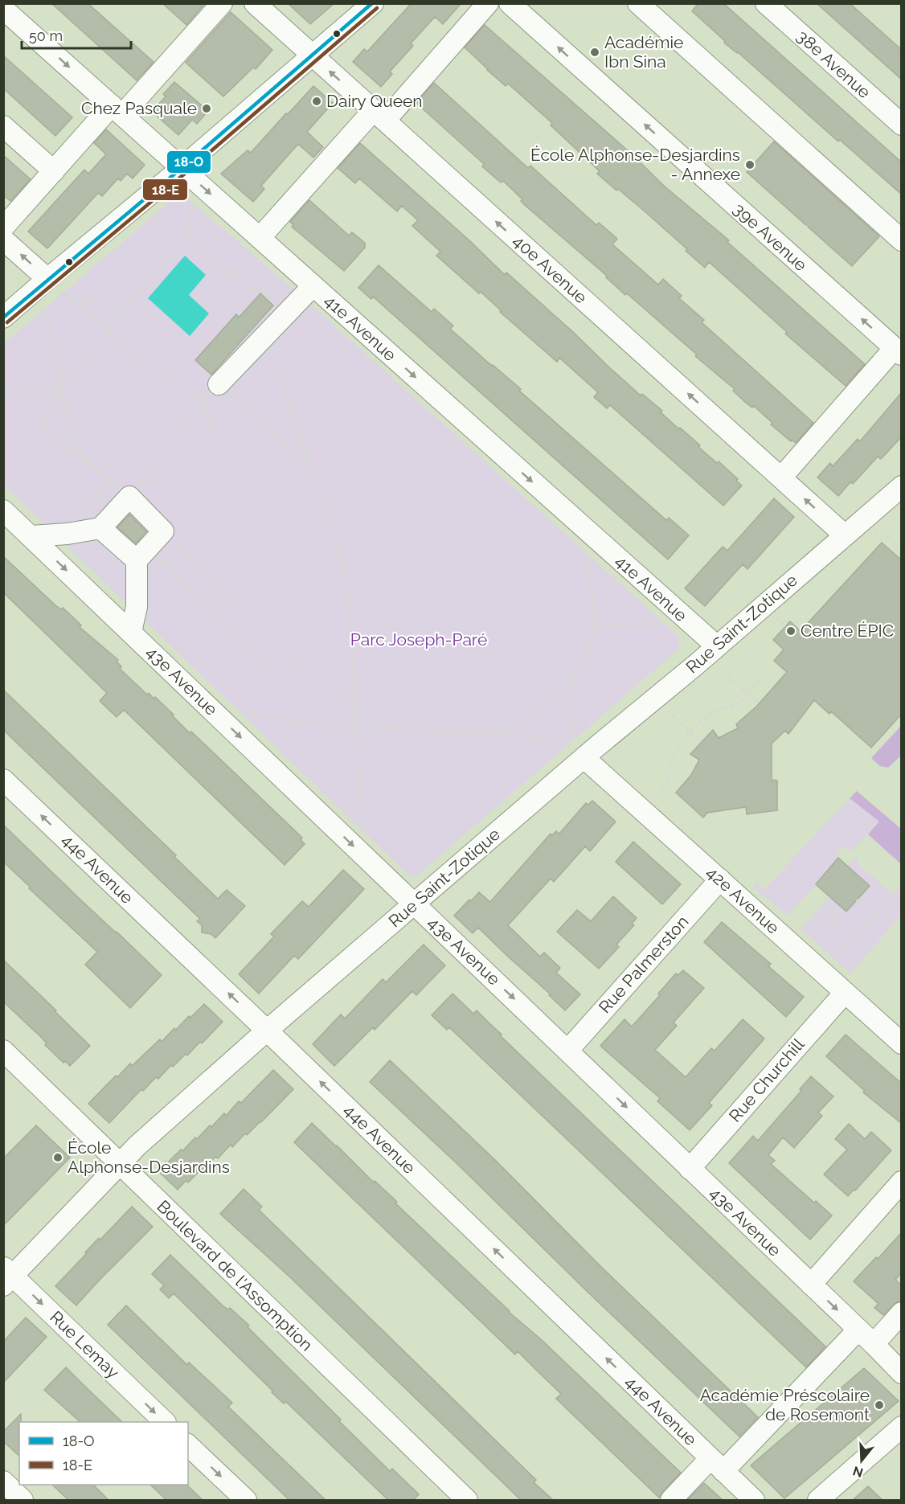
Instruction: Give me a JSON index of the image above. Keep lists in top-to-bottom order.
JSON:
{
  "streets": {
    "street": [
      "38e Avenue",
      "39e Avenue",
      "40e Avenue",
      "41e Avenue",
      "Rue Saint-Zotique",
      "43e Avenue",
      "44e Avenue",
      "42e Avenue",
      "Rue Palmerston",
      "Rue Churchill",
      "Boulevard de l'Assomption",
      "Rue Lemay"
    ]
  },
  "crossings": [
    ["40e Avenue", "Rue Saint-Zotique"],
    ["41e Avenue", "Rue Saint-Zotique"],
    ["Rue Saint-Zotique", "43e Avenue"],
    ["Rue Saint-Zotique", "44e Avenue"],
    ["Rue Saint-Zotique", "42e Avenue"],
    ["Rue Saint-Zotique", "Boulevard de l'Assomption"],
    ["Rue Saint-Zotique", "Rue Lemay"],
    ["43e Avenue", "Rue Palmerston"],
    ["43e Avenue", "Rue Churchill"],
    ["42e Avenue", "Rue Palmerston"],
    ["42e Avenue", "Rue Churchill"]
  ],
  "one_way": [
    "40e Avenue",
    "41e Avenue",
    "43e Avenue",
    "44e Avenue",
    "Rue Lemay"
  ],
  "parks": ["Parc Joseph-Paré"],
  "places": [
    "Académie Ibn Sina",
    "Dairy Queen",
    "Chez Pasquale",
    "École Alphonse-Desjardins - Annexe",
    "Centre ÉPIC",
    "École Alphonse-Desjardins",
    "Académie Préscolaire de Rosemont"
  ],
  "lines": ["transit line 18-O", "transit line 18-E"],
  "legend": ["18-O", "18-E"],
  "scale_bar": "50 m",
  "north": "bottom"
}
